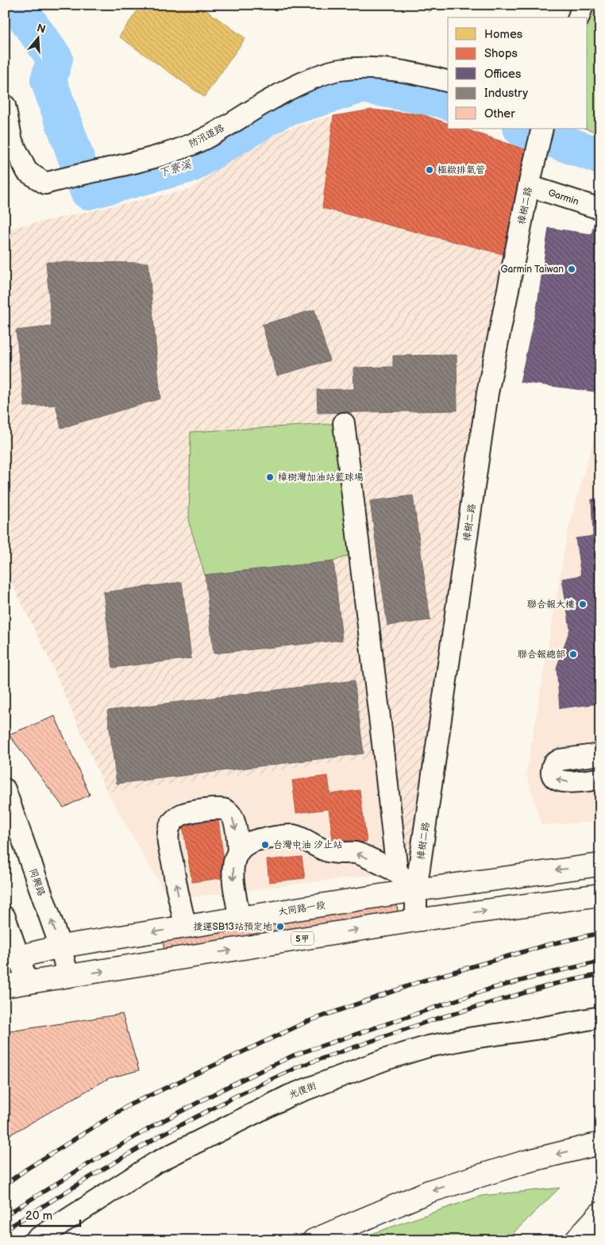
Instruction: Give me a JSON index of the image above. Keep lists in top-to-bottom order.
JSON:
{
  "streets": {
    "main road": ["大同路一段", "5甲"],
    "street": [
      "防汛道路",
      "Garmin",
      "樟樹二路",
      "同興路",
      "光復街"
    ]
  },
  "crossings": [
    ["Garmin", "樟樹二路"],
    ["樟樹二路", "大同路一段"],
    ["樟樹二路", "5甲"],
    ["同興路", "大同路一段"],
    ["同興路", "5甲"]
  ],
  "water": ["下寮溪"],
  "places": [
    "極緻排氣管",
    "Garmin Taiwan",
    "樟樹灣加油站籃球場",
    "聯合報大樓",
    "聯合報總部",
    "台灣中油 汐止站",
    "捷運SB13站預定地"
  ],
  "legend": [
    "Homes",
    "Shops",
    "Offices",
    "Industry",
    "Other"
  ],
  "scale_bar": "20 m",
  "north": "top"
}
